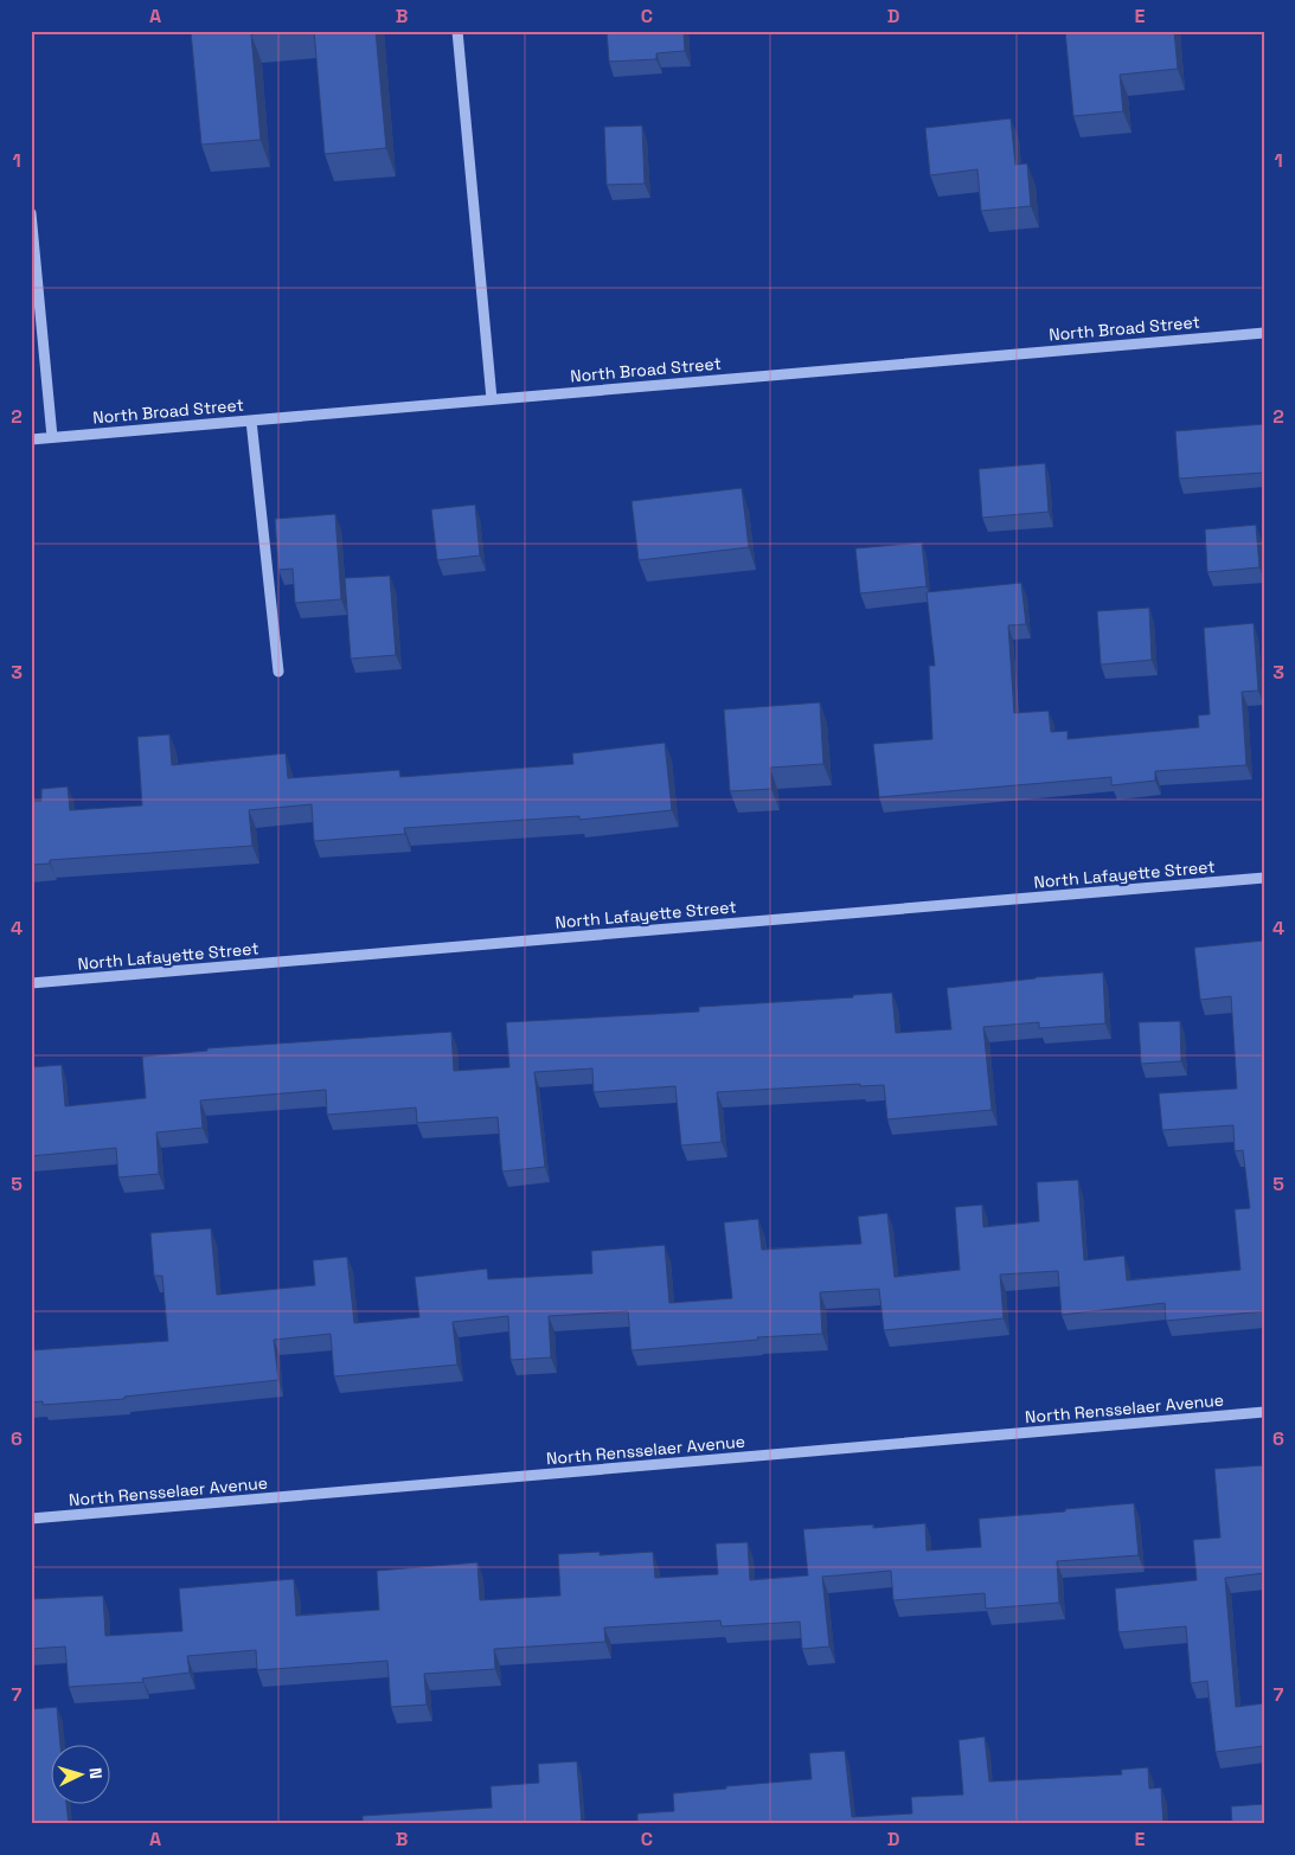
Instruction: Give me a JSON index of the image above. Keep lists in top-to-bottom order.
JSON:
{
  "streets": {
    "street": ["North Broad Street", "North Lafayette Street", "North Rensselaer Avenue"]
  },
  "north": "right",
  "grid": {
    "columns": [
      "A",
      "B",
      "C",
      "D",
      "E"
    ],
    "rows": [
      "1",
      "2",
      "3",
      "4",
      "5",
      "6",
      "7"
    ]
  }
}
